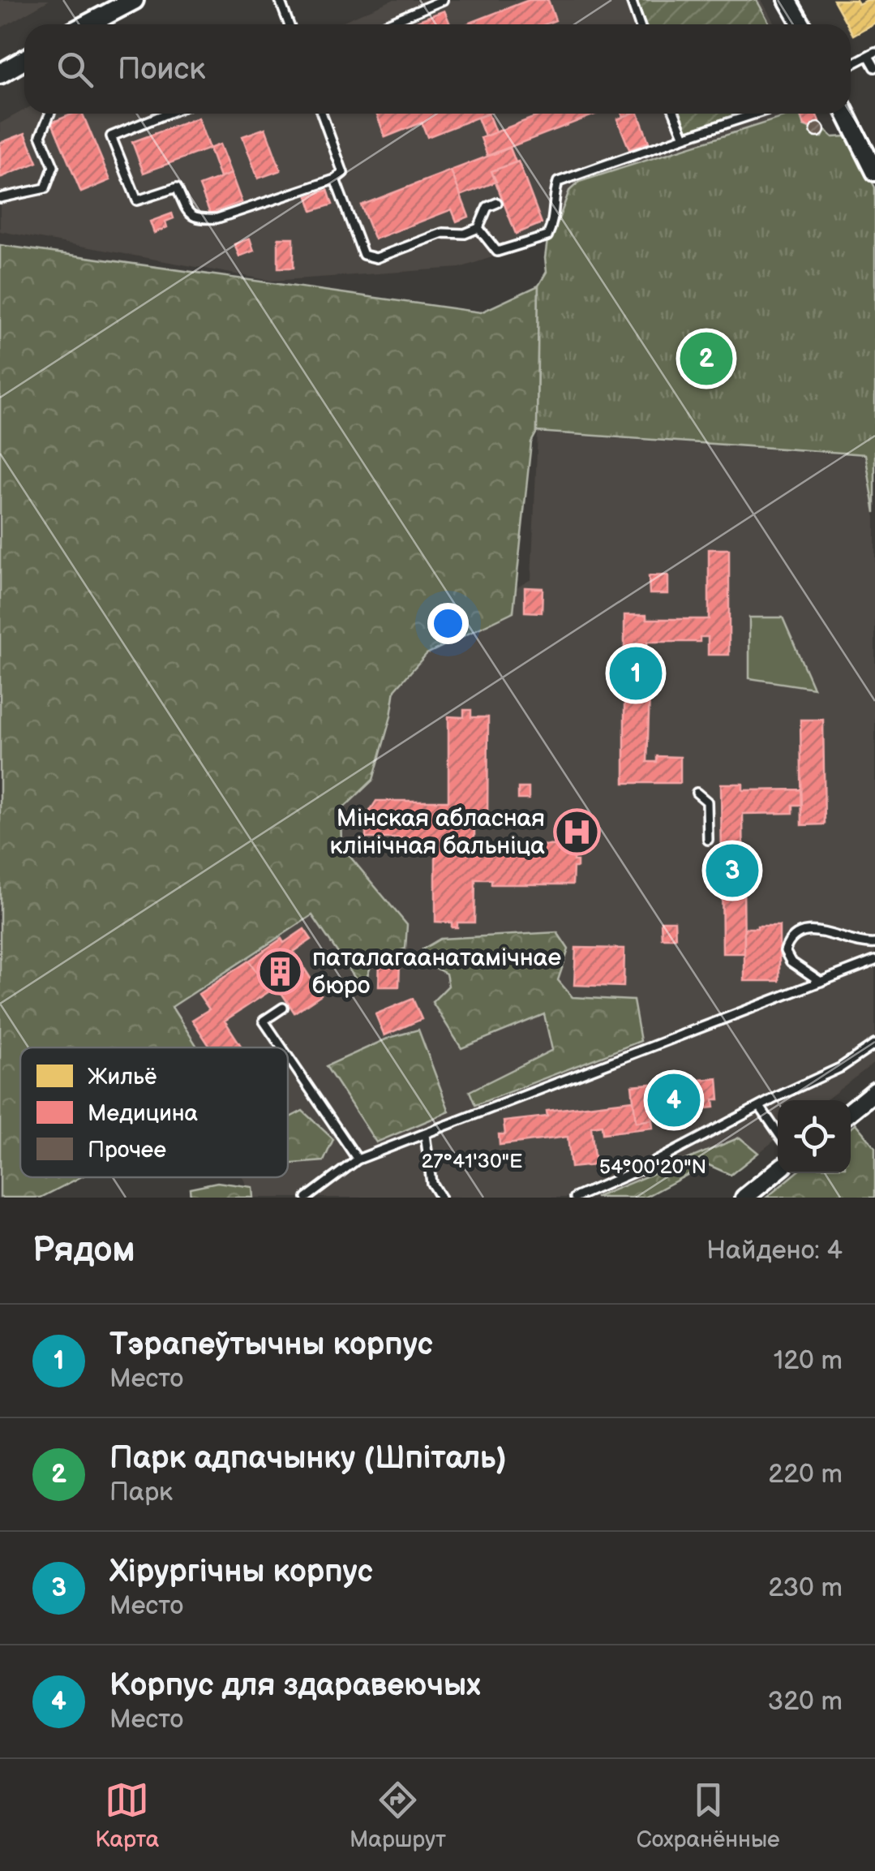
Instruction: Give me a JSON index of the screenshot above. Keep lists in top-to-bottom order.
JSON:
{
  "places": {
    "hospital": ["Мінская абласная клінічная бальніца"],
    "building": ["паталагаанатамічнае бюро"]
  },
  "legend": ["Жильё", "Медицина", "Прочее"],
  "page": {
    "search": "Поиск",
    "pins": [
      "2",
      "1",
      "3",
      "4"
    ],
    "heading": ["Рядом", "Найдено: 4"],
    "list": [
      {
        "mark": "1",
        "name": "Тэрапеўтычны корпус",
        "note": "Место",
        "value": "120 m"
      },
      {
        "mark": "2",
        "name": "Парк адпачынку (Шпіталь)",
        "note": "Парк",
        "value": "220 m"
      },
      {
        "mark": "3",
        "name": "Хірургічны корпус",
        "note": "Место",
        "value": "230 m"
      },
      {
        "mark": "4",
        "name": "Корпус для здаравеючых",
        "note": "Место",
        "value": "320 m"
      }
    ],
    "nav": ["Карта", "Маршрут", "Сохранённые"]
  },
  "coordinates": ["27°41'30\"E", "54°00'20\"N"]
}
